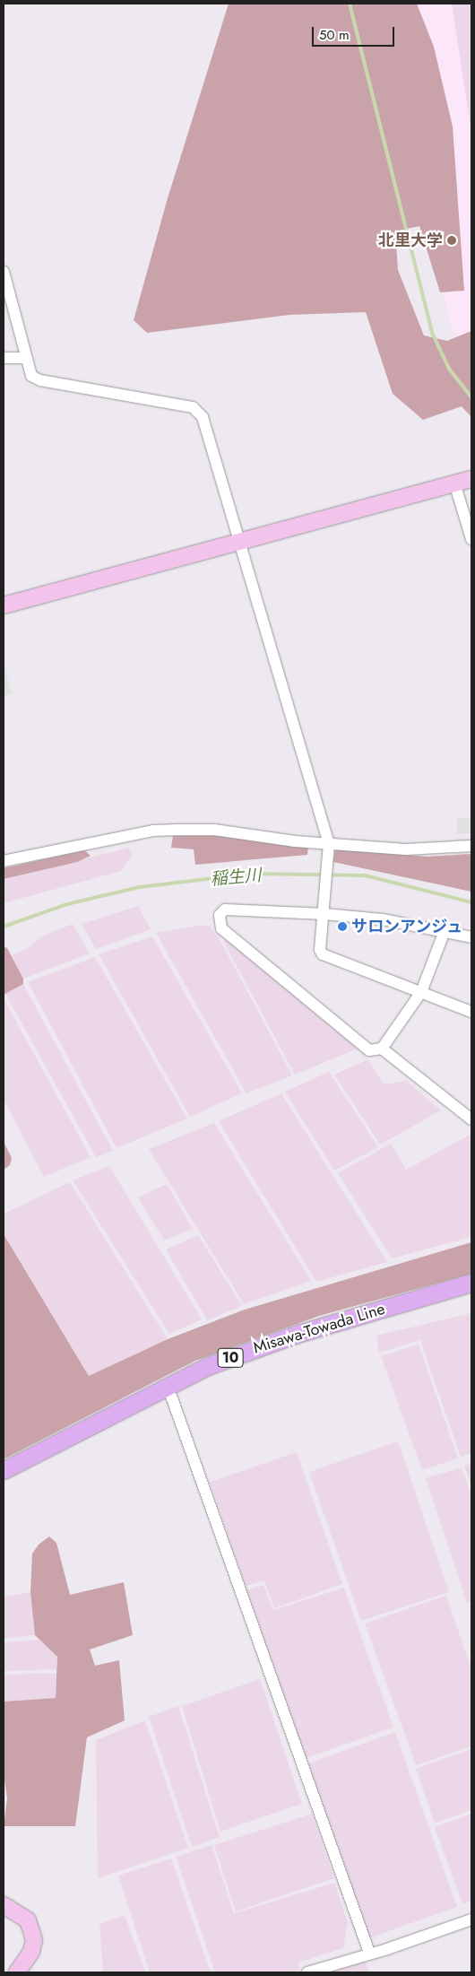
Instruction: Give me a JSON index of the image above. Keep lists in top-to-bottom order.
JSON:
{
  "streets": {
    "main road": ["Misawa-Towada Line", "10"]
  },
  "water": ["稲生川"],
  "places": ["北里大学", "サロンアンジュ"],
  "scale_bar": "50 m"
}
